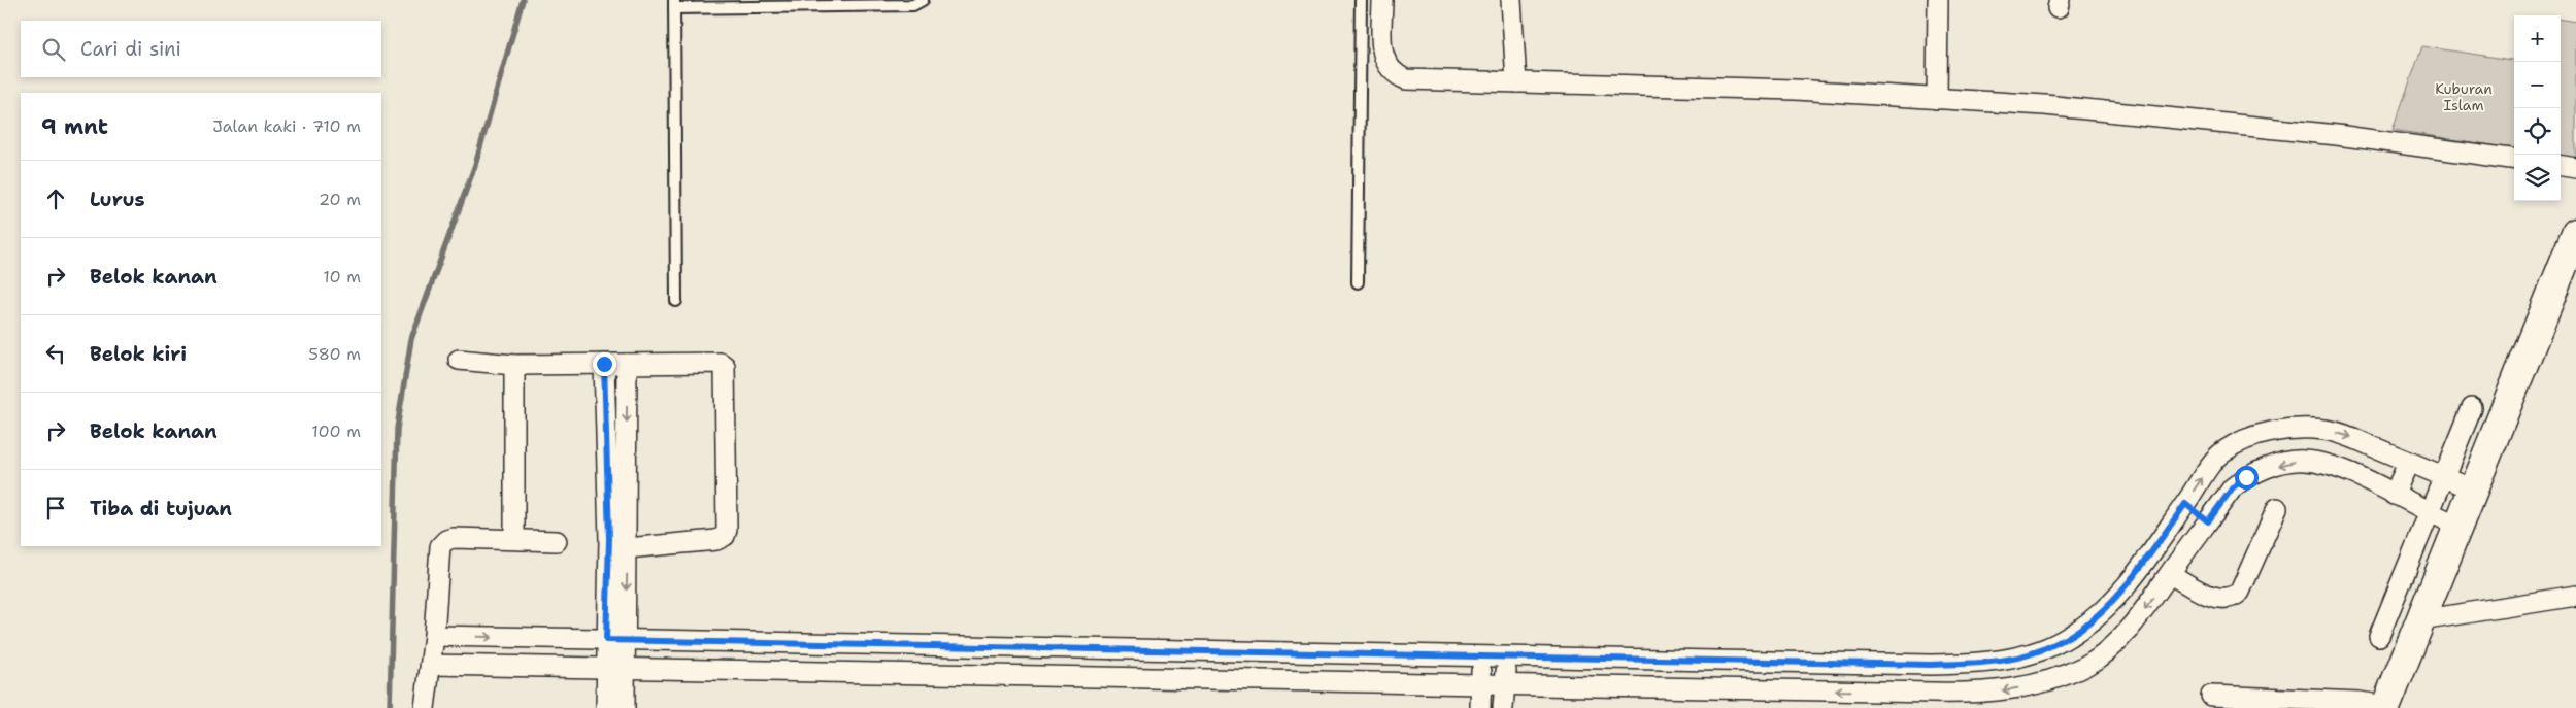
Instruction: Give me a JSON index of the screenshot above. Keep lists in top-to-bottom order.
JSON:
{
  "parks": ["Kuburan Islam"],
  "page": {
    "map_buttons": ["+", "−"],
    "search": "Cari di sini",
    "heading": ["9 mnt", "Jalan kaki · 710 m"],
    "list": [
      ["Lurus", "20 m"],
      ["Belok kanan", "10 m"],
      ["Belok kiri", "580 m"],
      ["Belok kanan", "100 m"],
      "Tiba di tujuan"
    ]
  }
}
